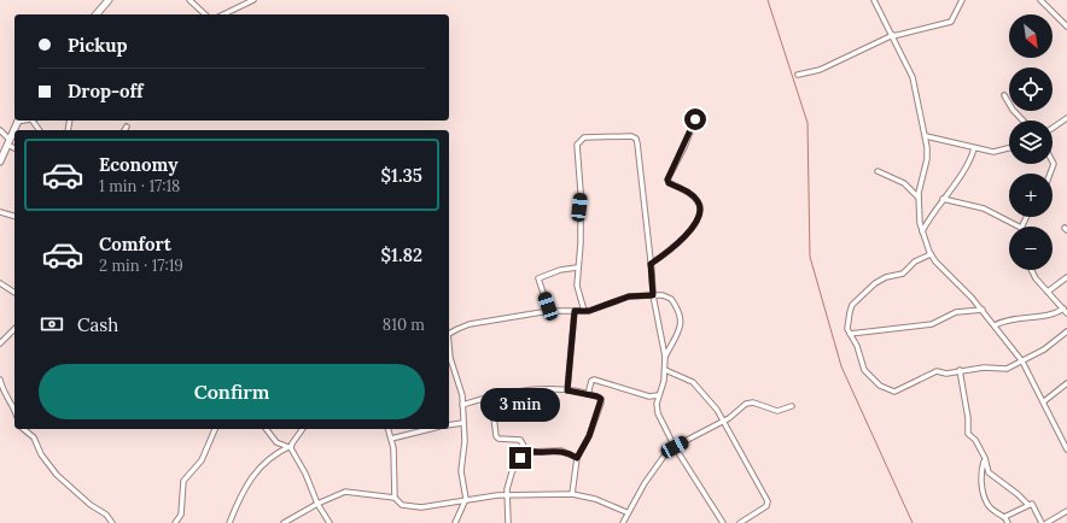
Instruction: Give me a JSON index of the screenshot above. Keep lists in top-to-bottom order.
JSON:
{
  "north": "bottom right",
  "page": {
    "map_buttons": ["+", "−"],
    "banner": ["Pickup", "Drop-off"],
    "list": [
      {
        "name": "Economy",
        "note": "1 min · 17:18",
        "value": "$1.35"
      },
      {
        "name": "Comfort",
        "note": "2 min · 17:19",
        "value": "$1.82"
      }
    ],
    "pay": ["Cash", "810 m"],
    "buttons": "Confirm",
    "bubble": "3 min"
  }
}
